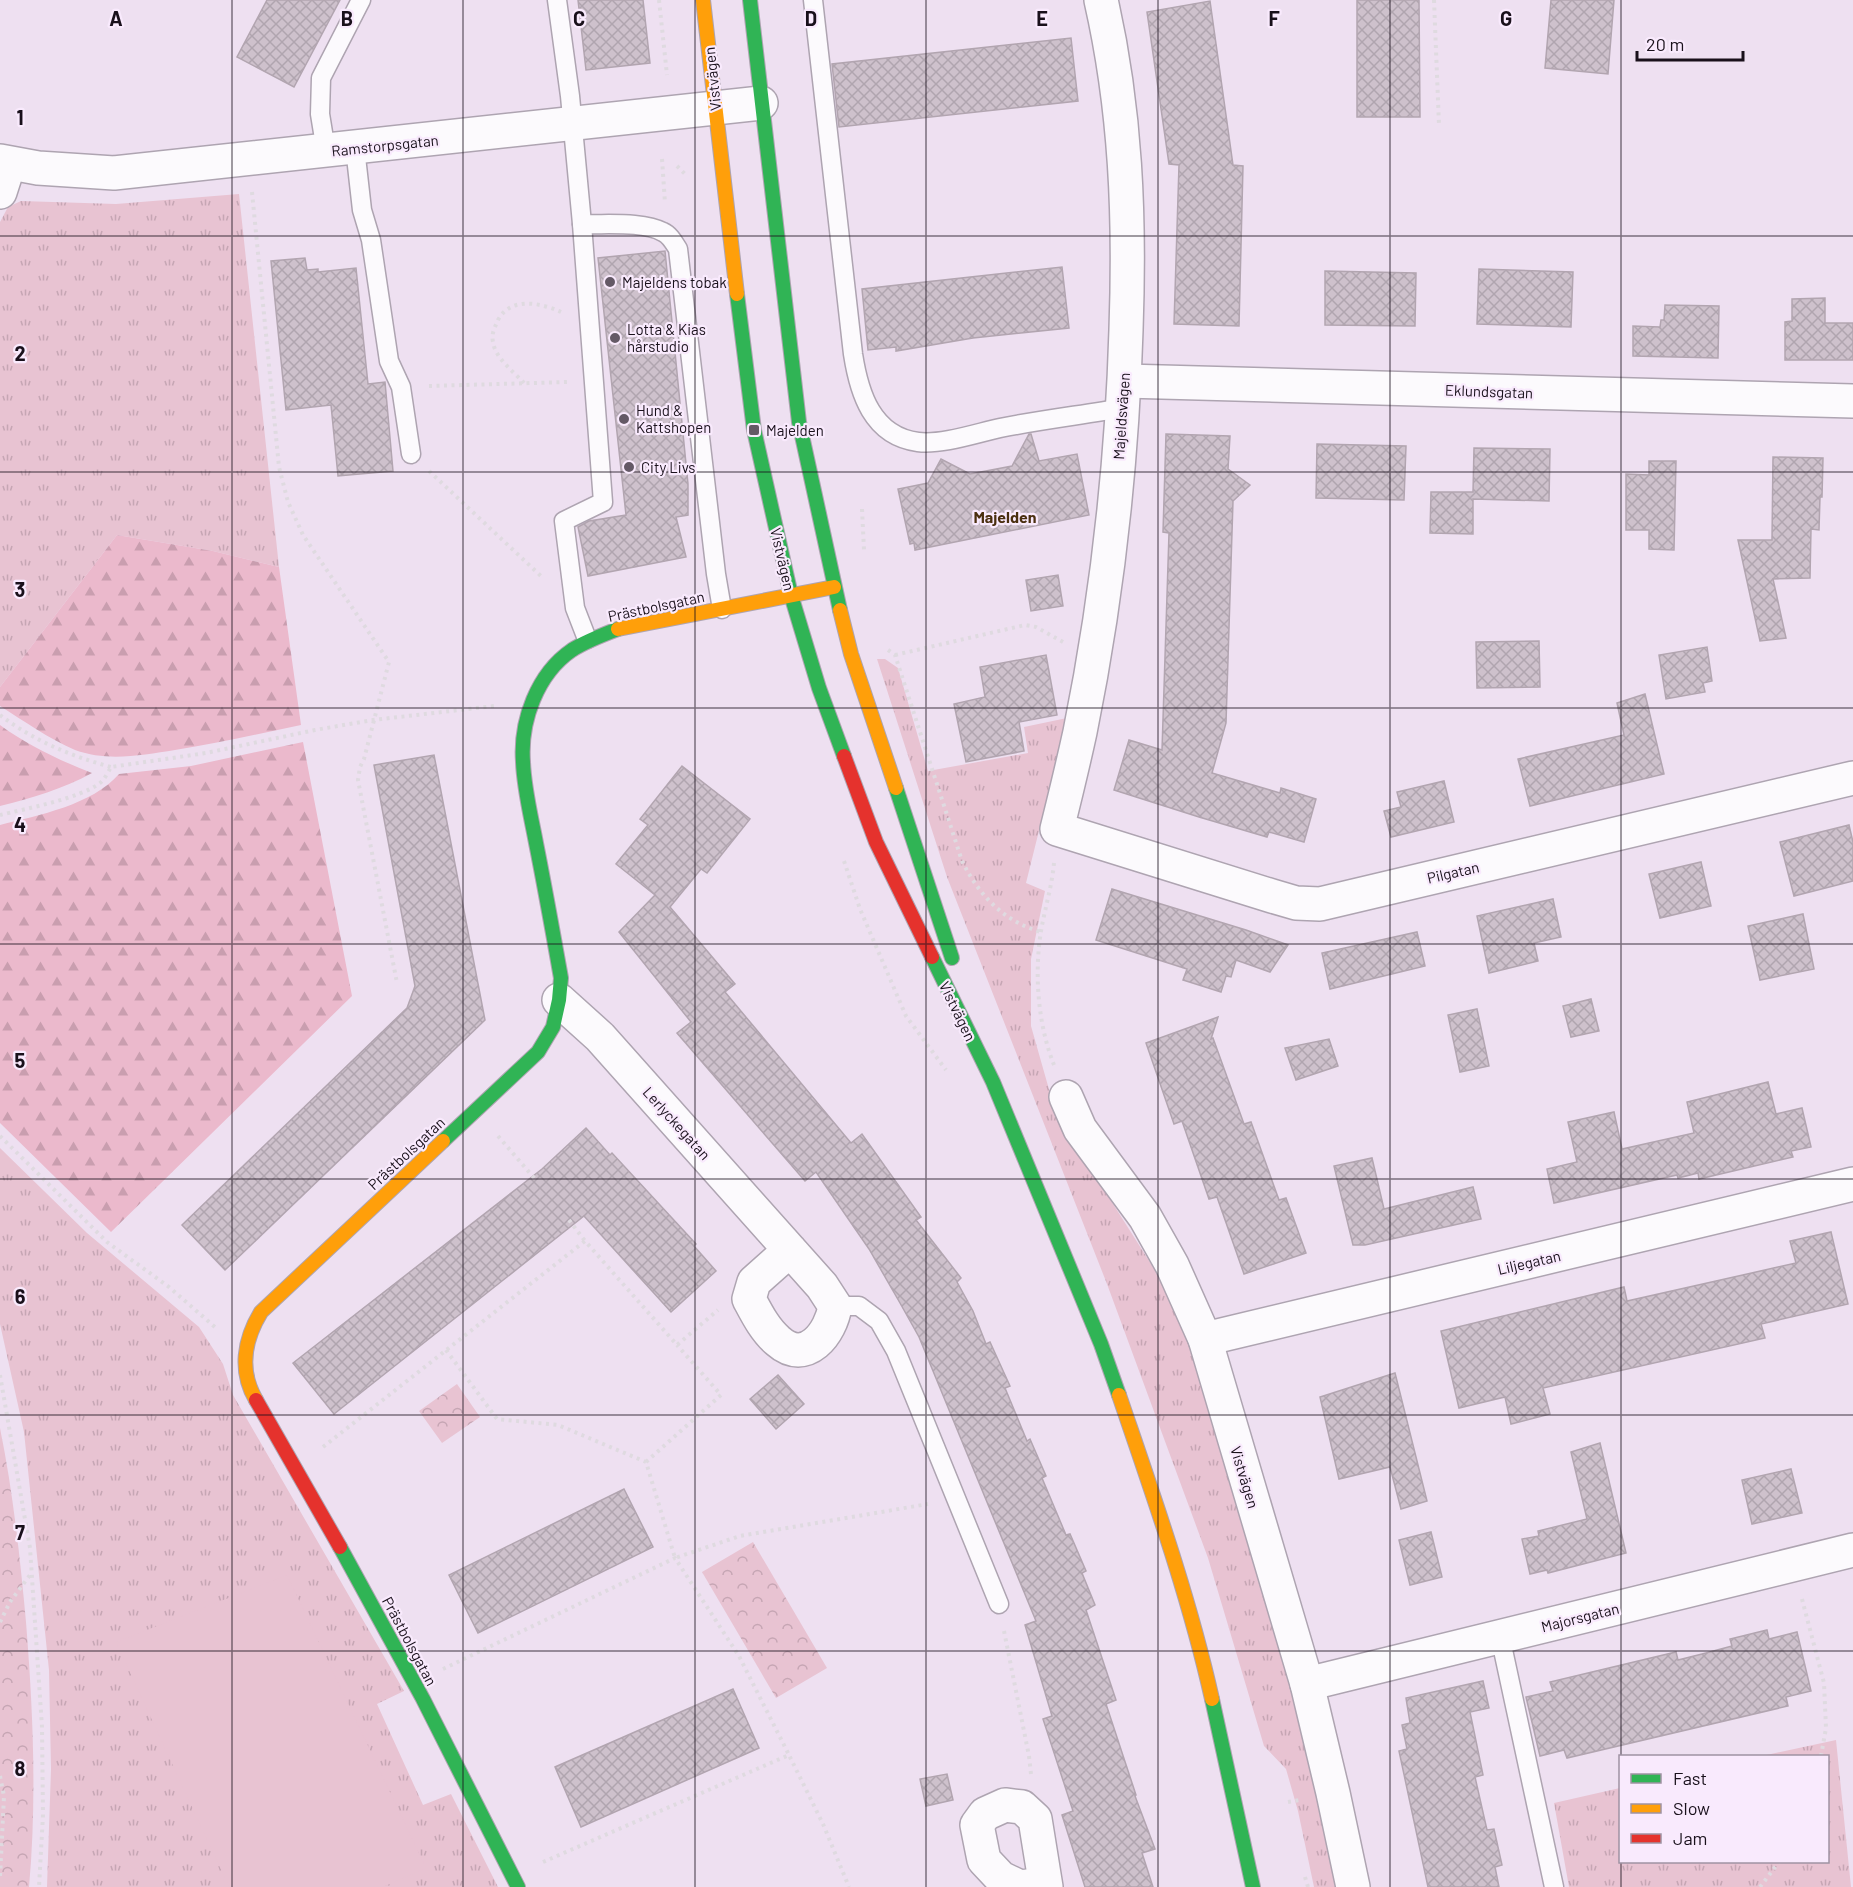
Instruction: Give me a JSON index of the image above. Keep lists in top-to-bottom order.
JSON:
{
  "streets": {
    "main road": ["Vistvägen", "Prästbolsgatan"],
    "street": [
      "Ramstorpsgatan",
      "Eklundsgatan",
      "Majeldsvägen",
      "Pilgatan",
      "Lerlyckegatan",
      "Liljegatan",
      "Majorsgatan"
    ]
  },
  "crossings": [
    ["Vistvägen", "Ramstorpsgatan"],
    ["Vistvägen", "Prästbolsgatan"],
    ["Vistvägen", "Liljegatan"],
    ["Vistvägen", "Majorsgatan"],
    ["Eklundsgatan", "Majeldsvägen"],
    ["Majeldsvägen", "Pilgatan"],
    ["Prästbolsgatan", "Lerlyckegatan"]
  ],
  "districts": ["Majelden"],
  "places": {
    "other": [
      "Majeldens tobak",
      "Lotta & Kias hårstudio",
      "Hund & Kattshopen",
      "City Livs"
    ],
    "transit": ["Majelden"]
  },
  "legend": ["Fast", "Slow", "Jam"],
  "scale_bar": "20 m",
  "grid": {
    "columns": [
      "A",
      "B",
      "C",
      "D",
      "E",
      "F",
      "G"
    ],
    "rows": [
      "1",
      "2",
      "3",
      "4",
      "5",
      "6",
      "7",
      "8"
    ]
  }
}
